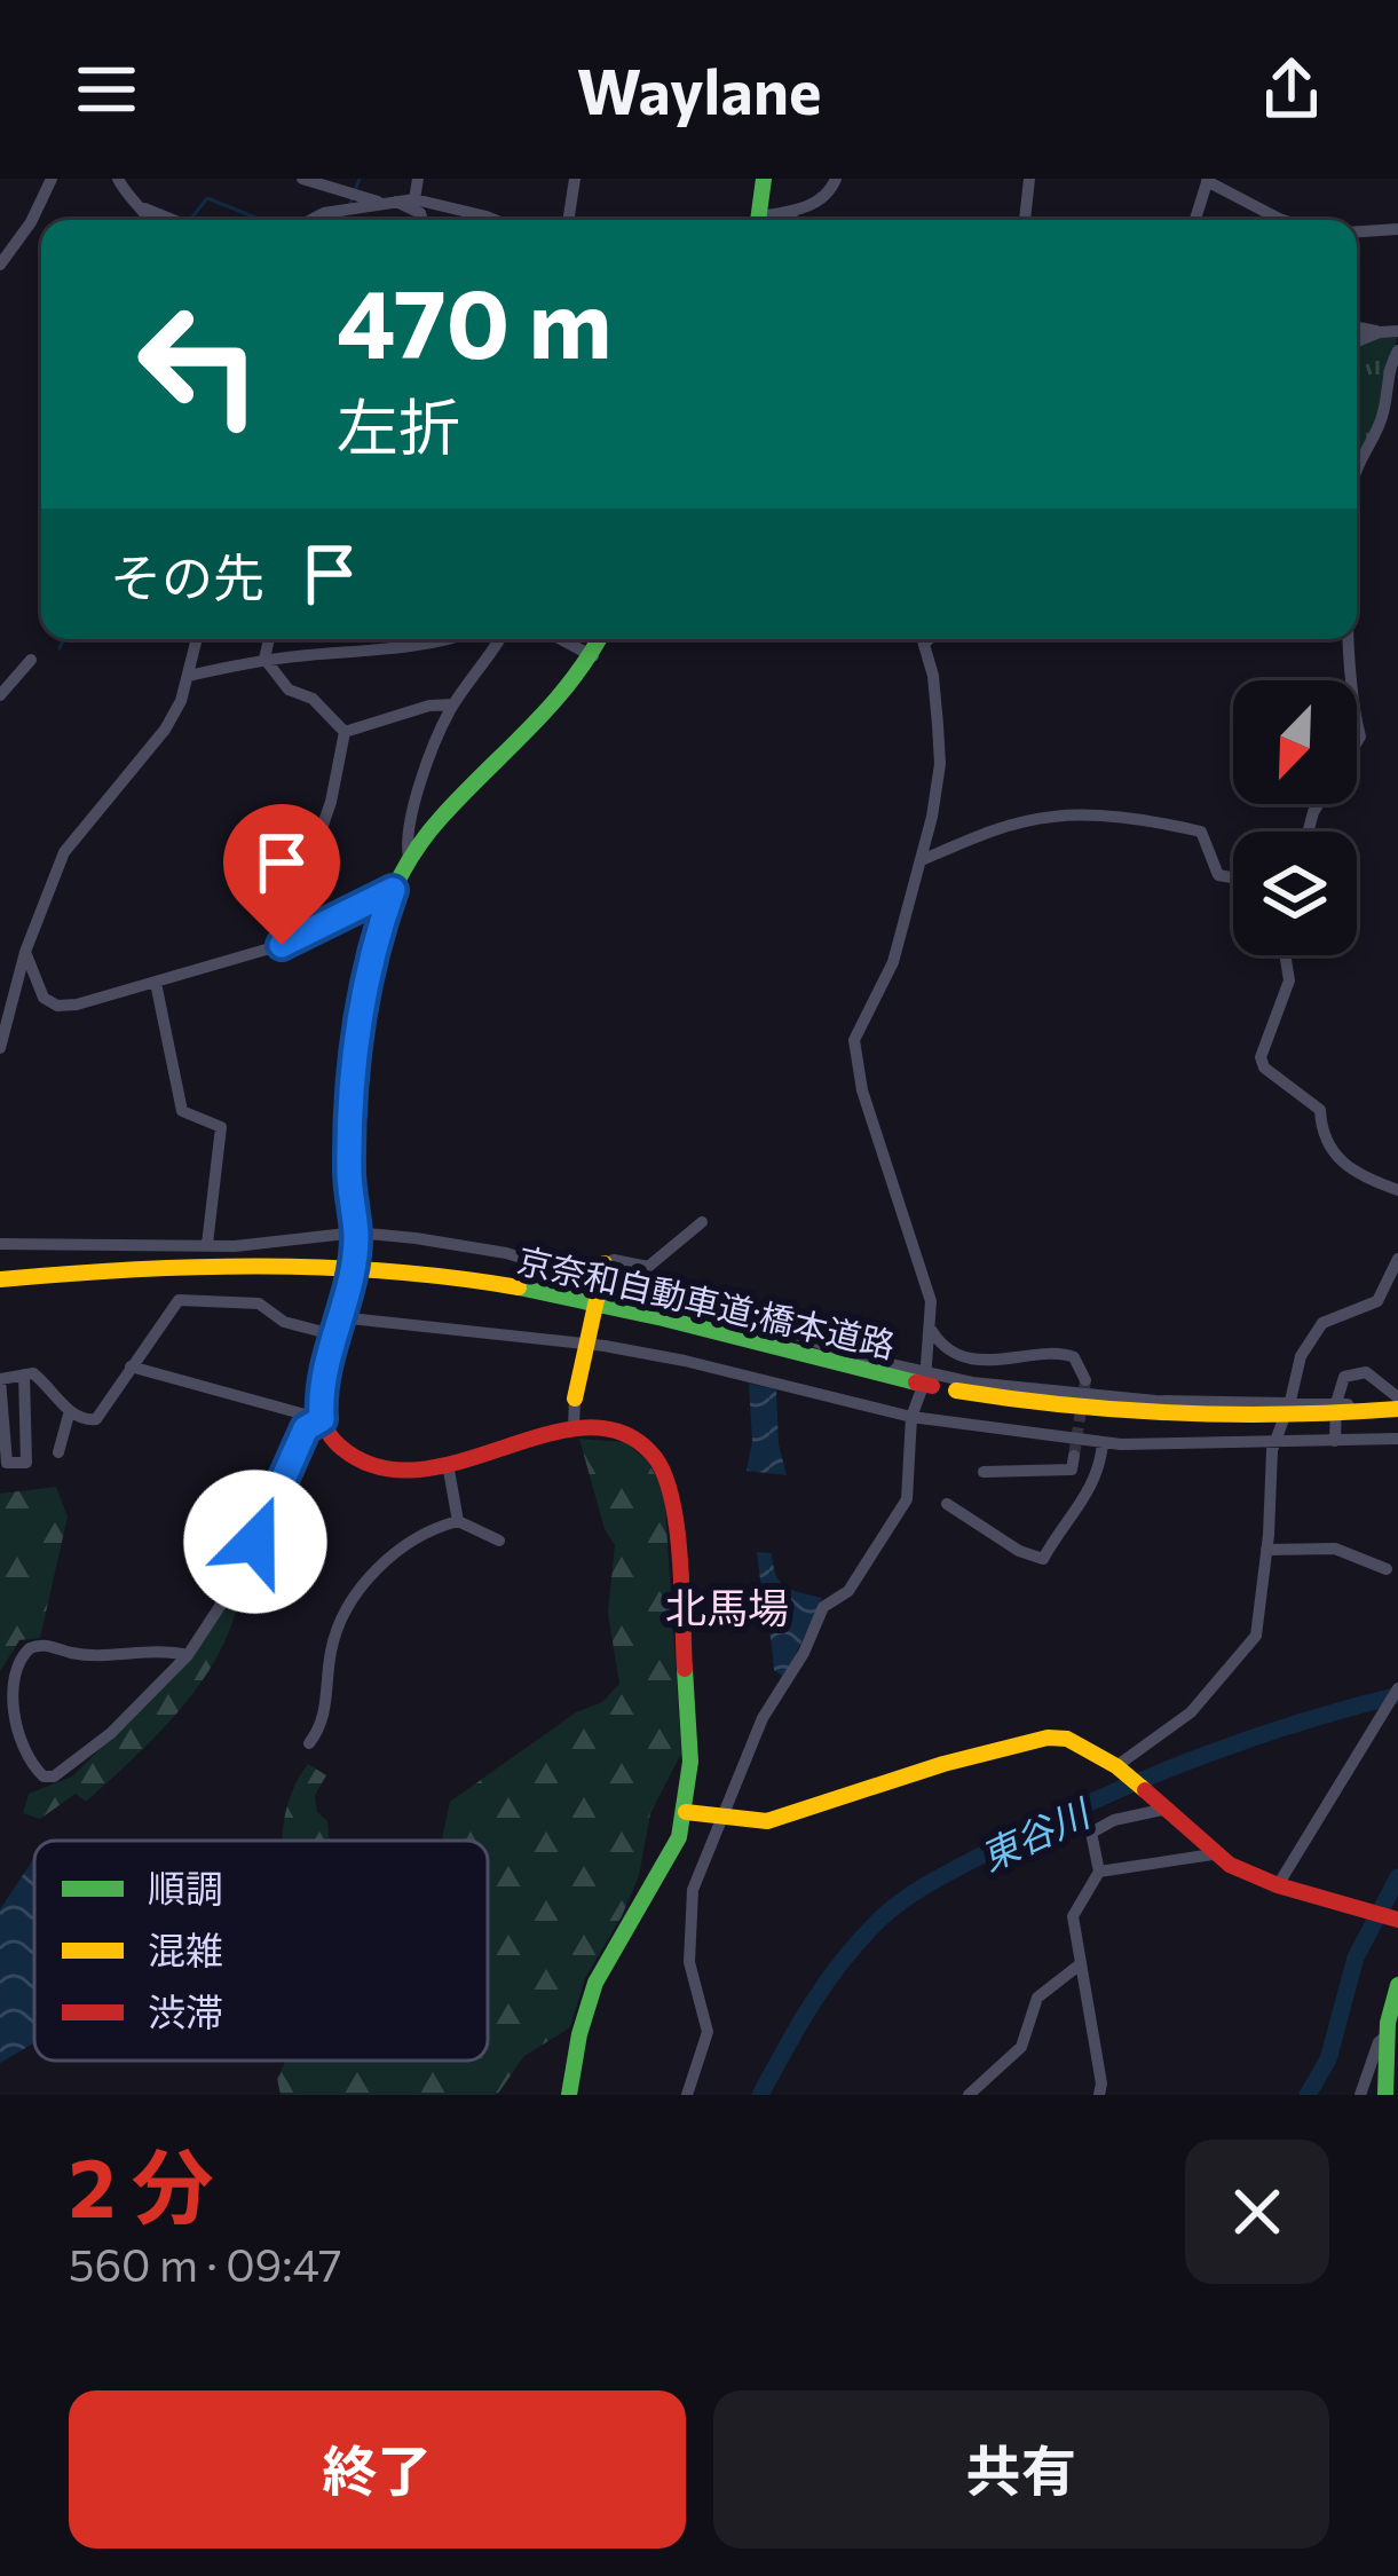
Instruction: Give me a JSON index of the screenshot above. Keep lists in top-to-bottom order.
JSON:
{
  "streets": {
    "main road": ["京奈和自動車道;橋本道路"]
  },
  "districts": ["北馬場"],
  "water": ["東谷川"],
  "legend": ["順調", "混雑", "渋滞"],
  "north": "bottom left",
  "page": {
    "header": "Waylane",
    "turn": ["470 m", "左折"],
    "then": "その先",
    "heading": ["2 分", "560 m · 09:47"],
    "buttons": ["終了", "共有"]
  }
}
